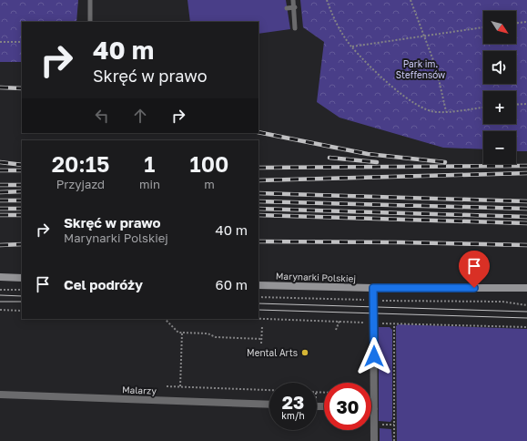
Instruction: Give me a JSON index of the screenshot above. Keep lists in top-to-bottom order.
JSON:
{
  "streets": {
    "main road": ["Marynarki Polskiej"],
    "street": ["Malarzy"]
  },
  "parks": ["Park im. Steffensów"],
  "places": ["Mental Arts"],
  "north": "bottom right",
  "page": {
    "map_buttons": ["+", "−"],
    "turn": ["40 m", "Skręć w prawo"],
    "eta": [
      "20:15",
      "Przyjazd",
      "1",
      "min",
      "100",
      "m"
    ],
    "list": [
      {
        "name": "Skręć w prawo",
        "note": "Marynarki Polskiej",
        "value": "40 m"
      },
      {
        "name": "Cel podróży",
        "value": "60 m"
      }
    ],
    "speed": "23 km/h",
    "limit": "30"
  }
}
